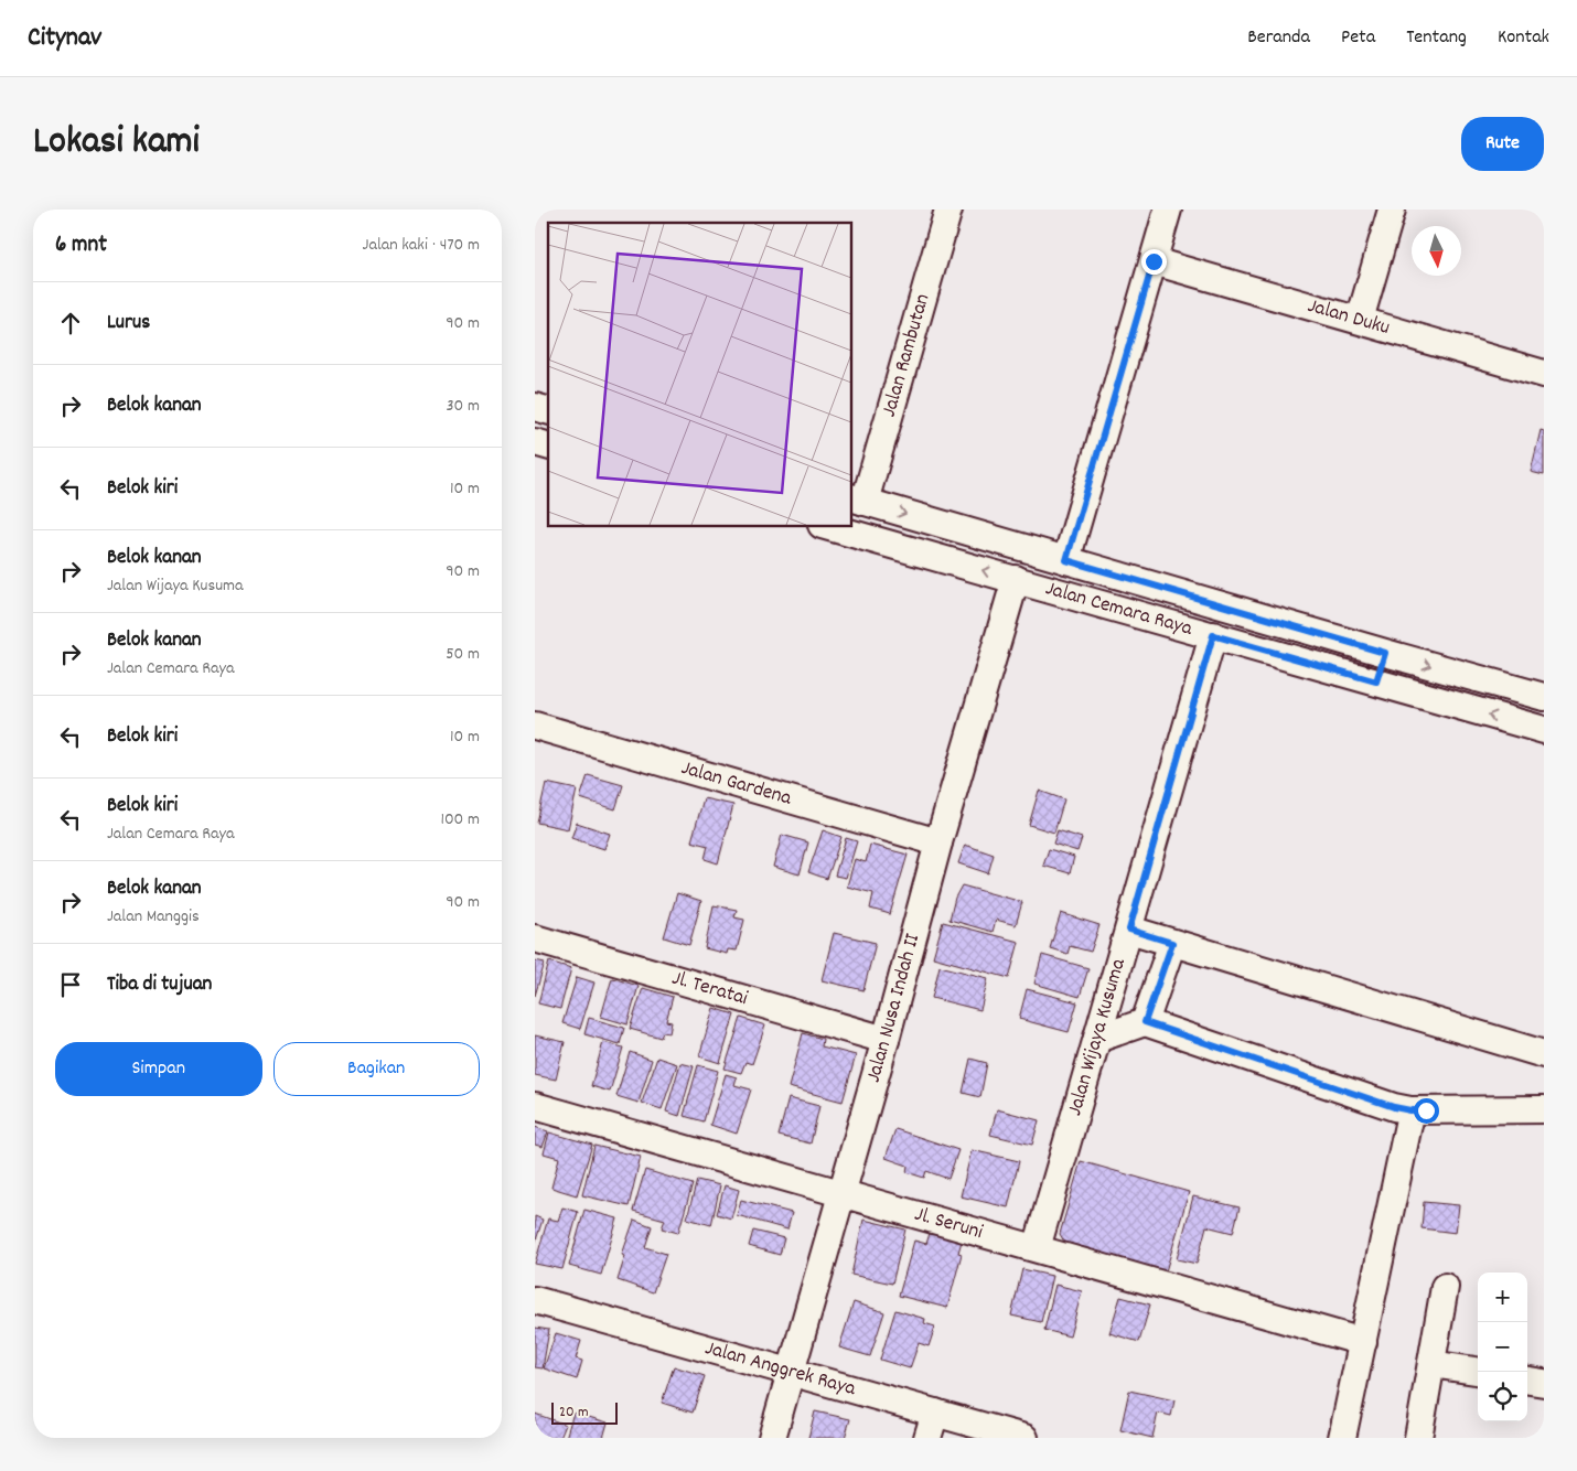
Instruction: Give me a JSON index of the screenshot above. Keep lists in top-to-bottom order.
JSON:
{
  "streets": {
    "street": [
      "Jalan Duku",
      "Jalan Rambutan",
      "Jalan Cemara Raya",
      "Jalan Gardena",
      "Jl. Teratai",
      "Jalan Nusa Indah II",
      "Jalan Wijaya Kusuma",
      "Jl. Seruni",
      "Jalan Anggrek Raya"
    ]
  },
  "crossings": [
    ["Jalan Rambutan", "Jalan Cemara Raya"],
    ["Jalan Cemara Raya", "Jalan Nusa Indah II"],
    ["Jalan Cemara Raya", "Jalan Wijaya Kusuma"],
    ["Jalan Gardena", "Jalan Nusa Indah II"],
    ["Jl. Teratai", "Jalan Nusa Indah II"],
    ["Jalan Nusa Indah II", "Jl. Seruni"],
    ["Jalan Nusa Indah II", "Jalan Anggrek Raya"],
    ["Jalan Wijaya Kusuma", "Jl. Seruni"]
  ],
  "scale_bar": "20 m",
  "north": "bottom",
  "page": {
    "header": "Citynav",
    "nav": [
      "Beranda",
      "Peta",
      "Tentang",
      "Kontak"
    ],
    "title": "Lokasi kami",
    "buttons": [
      "Rute",
      ["Simpan", "Bagikan"]
    ],
    "heading": ["6 mnt", "Jalan kaki · 470 m"],
    "list": [
      ["Lurus", "90 m"],
      ["Belok kanan", "30 m"],
      ["Belok kiri", "10 m"],
      ["Belok kanan", "Jalan Wijaya Kusuma", "90 m"],
      ["Belok kanan", "Jalan Cemara Raya", "50 m"],
      ["Belok kiri", "10 m"],
      ["Belok kiri", "Jalan Cemara Raya", "100 m"],
      ["Belok kanan", "Jalan Manggis", "90 m"],
      "Tiba di tujuan"
    ],
    "map_buttons": ["+", "−"],
    "scale": "20 m"
  }
}
